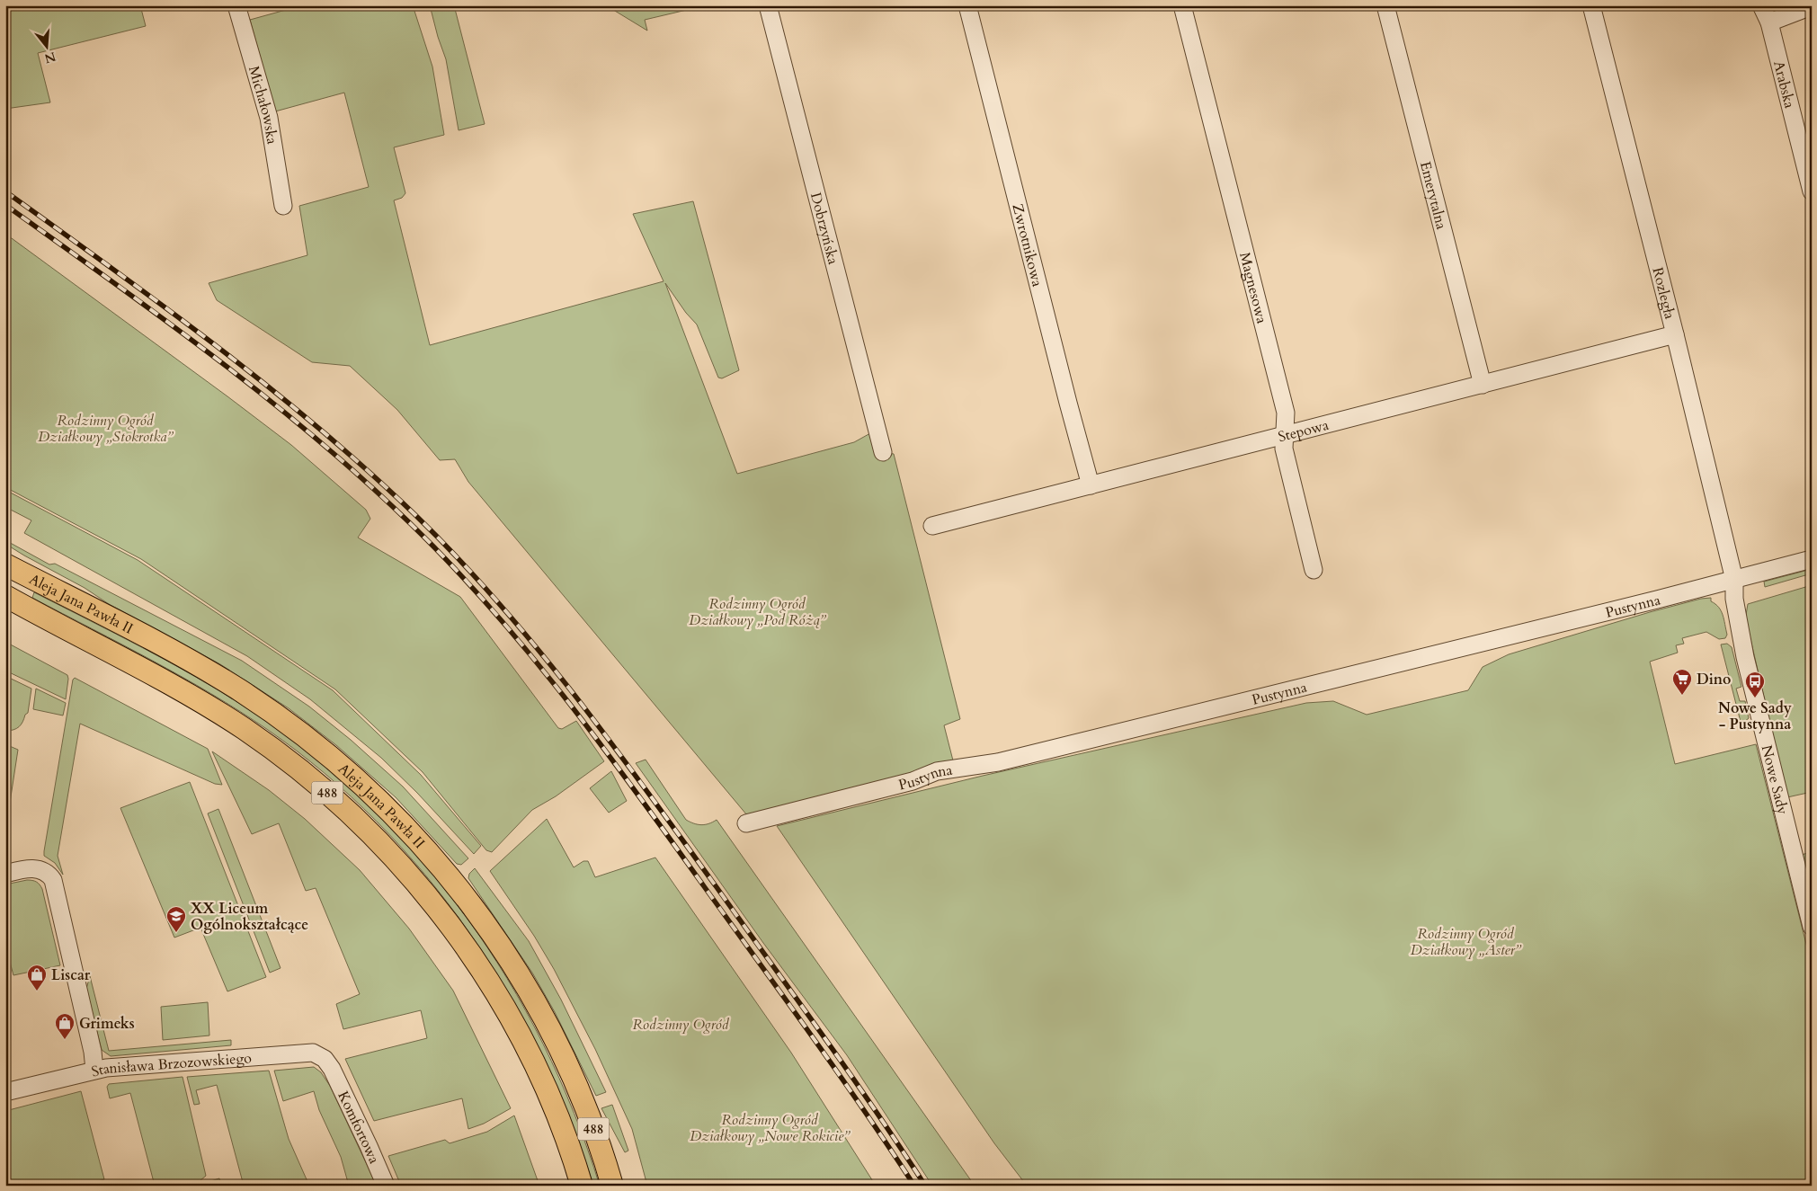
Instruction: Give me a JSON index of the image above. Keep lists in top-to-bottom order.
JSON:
{
  "streets": {
    "main road": ["Aleja Jana Pawła II", "488"],
    "street": [
      "Arabska",
      "Michałowska",
      "Emerytalna",
      "Dobrzyńska",
      "Zwrotnikowa",
      "Magnesowa",
      "Rozległa",
      "Stepowa",
      "Pustynna",
      "Nowe Sady",
      "Stanisława Brzozowskiego",
      "Komfortowa"
    ]
  },
  "crossings": [
    ["Emerytalna", "Stepowa"],
    ["Zwrotnikowa", "Stepowa"],
    ["Magnesowa", "Stepowa"],
    ["Rozległa", "Stepowa"],
    ["Rozległa", "Pustynna"],
    ["Rozległa", "Nowe Sady"],
    ["Pustynna", "Nowe Sady"],
    ["Stanisława Brzozowskiego", "Komfortowa"]
  ],
  "parks": [
    "Rodzinny Ogród Działkowy „Stokrotka”",
    "Rodzinny Ogród Działkowy „Pod Różą”",
    "Rodzinny Ogród Działkowy „Aster”",
    "Rodzinny Ogród",
    "Rodzinny Ogród Działkowy „Nowe Rokicie”"
  ],
  "places": {
    "supermarket": ["Dino"],
    "bus stop": ["Nowe Sady - Pustynna"],
    "school or university": ["XX Liceum Ogólnokształcące"],
    "shop": ["Liscar", "Grimeks"]
  },
  "north": "bottom"
}
